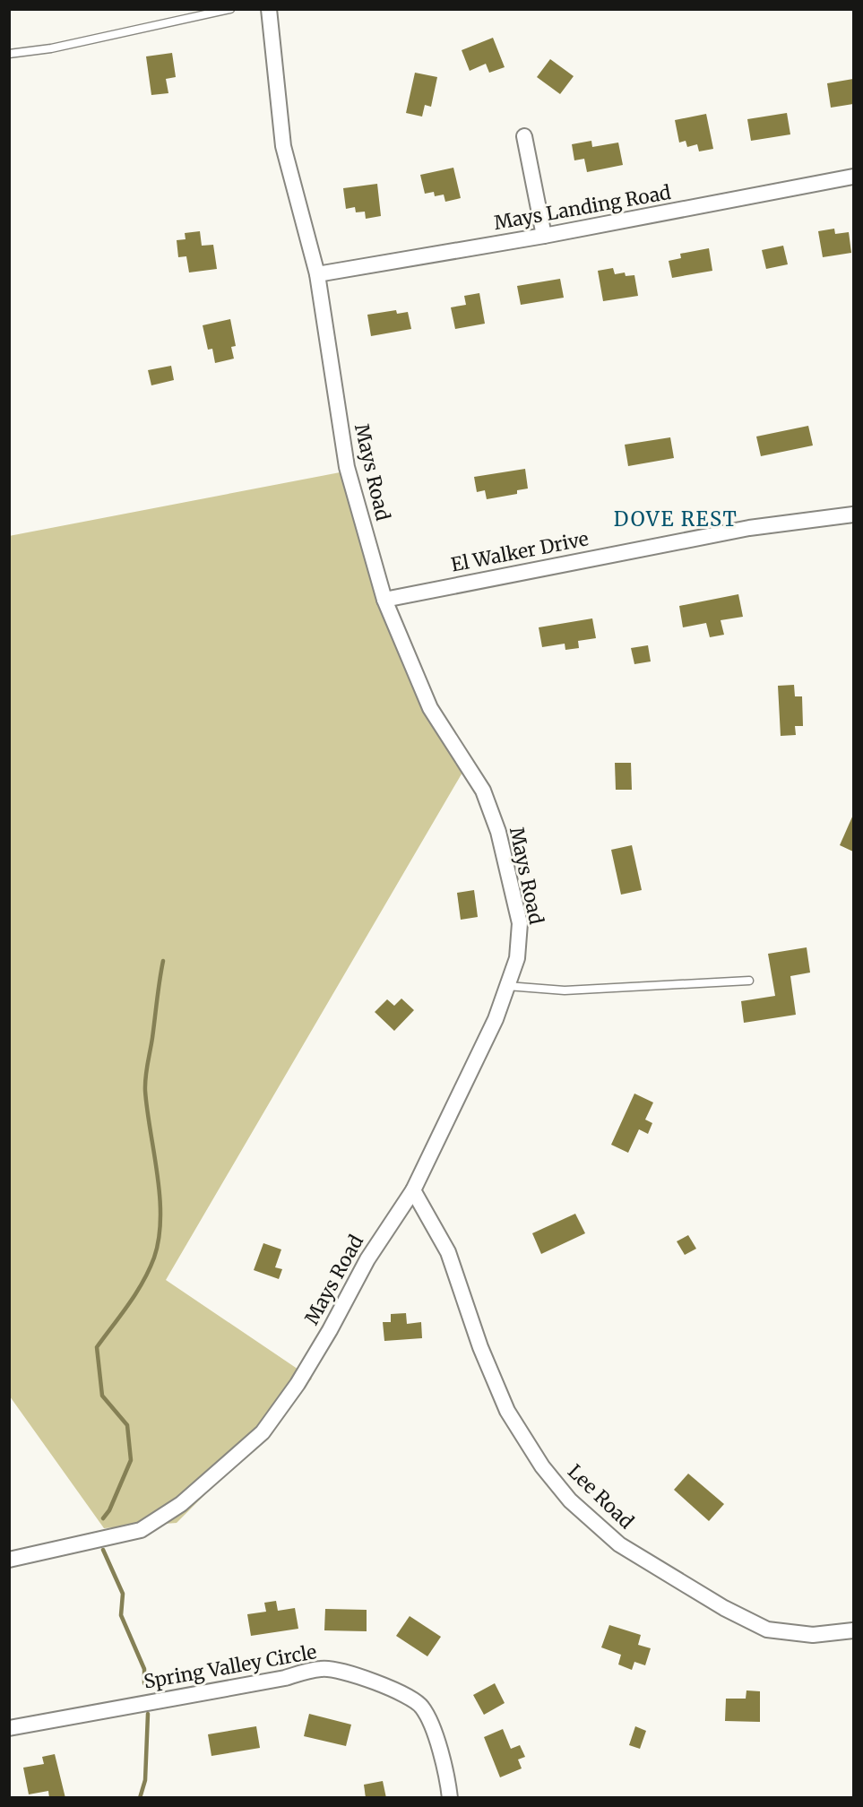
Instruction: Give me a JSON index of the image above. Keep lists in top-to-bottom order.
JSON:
{
  "streets": {
    "street": [
      "Mays Landing Road",
      "Mays Road",
      "El Walker Drive",
      "Lee Road",
      "Spring Valley Circle"
    ]
  },
  "crossings": [
    ["Mays Landing Road", "Mays Road"],
    ["Mays Road", "El Walker Drive"],
    ["Mays Road", "Lee Road"]
  ],
  "districts": ["DOVE REST"]
}
